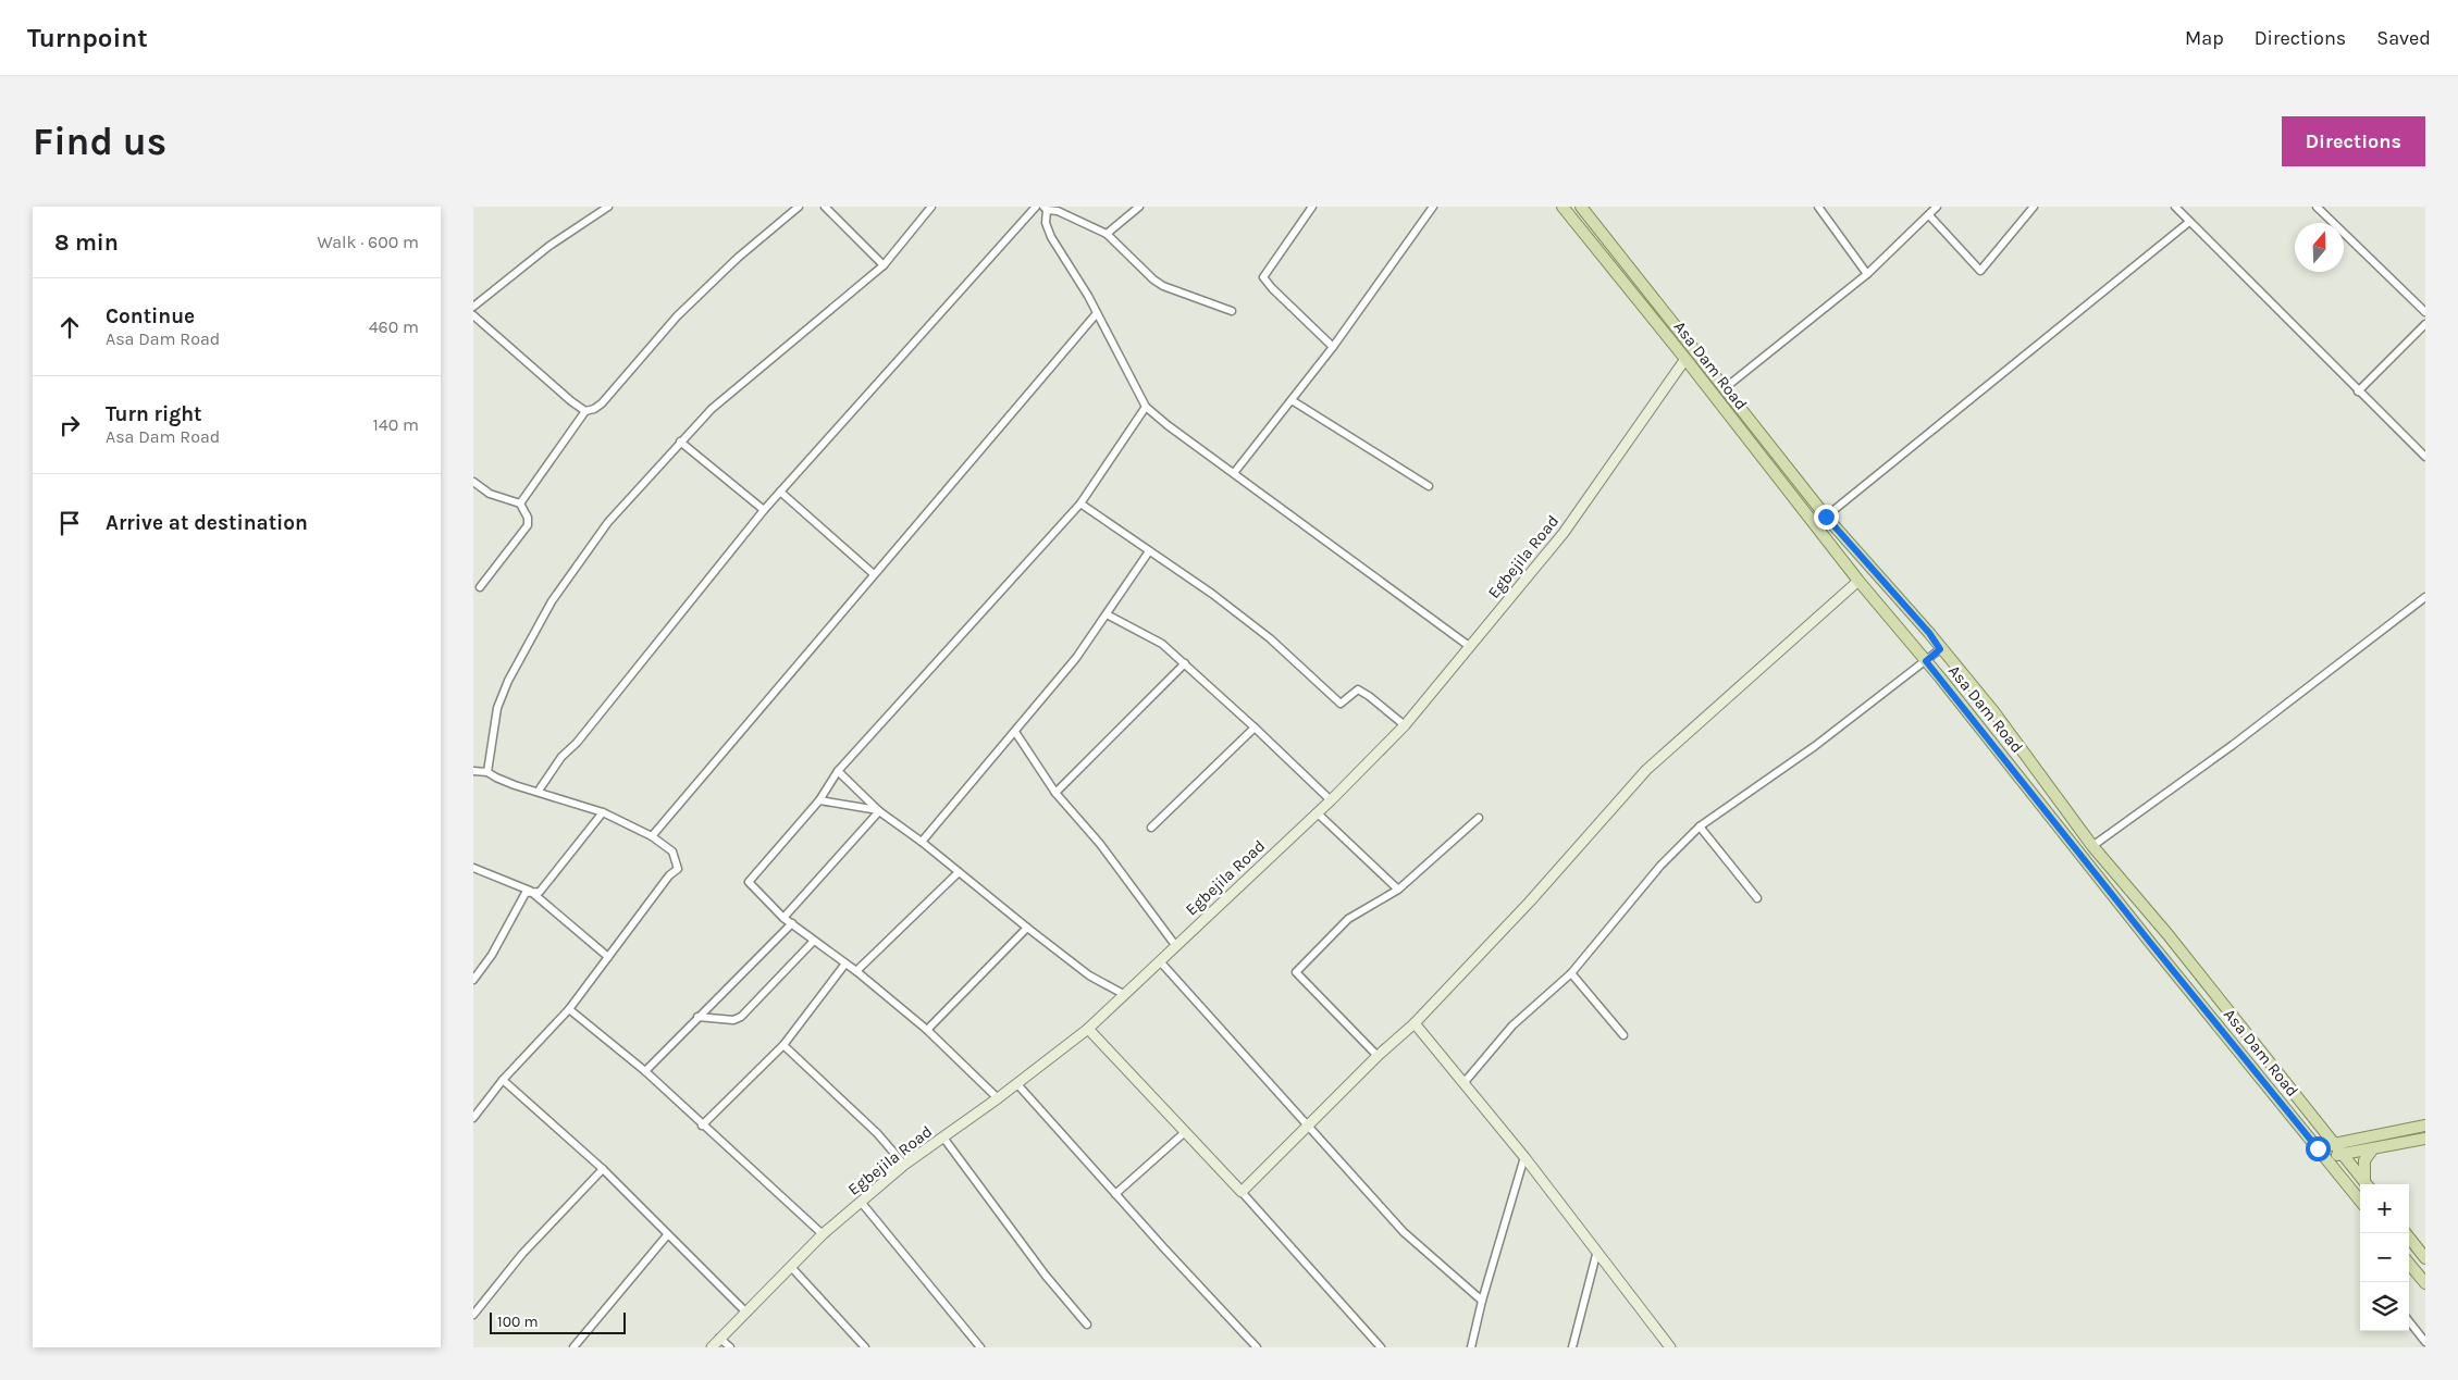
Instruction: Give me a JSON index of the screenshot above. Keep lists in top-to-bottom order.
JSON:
{
  "streets": {
    "main road": ["Asa Dam Road"],
    "street": ["Egbejila Road"]
  },
  "crossings": [
    ["Asa Dam Road", "Egbejila Road"]
  ],
  "scale_bar": "100 m",
  "north": "top",
  "page": {
    "header": "Turnpoint",
    "nav": ["Map", "Directions", "Saved"],
    "buttons": "Directions",
    "title": "Find us",
    "heading": ["8 min", "Walk · 600 m"],
    "list": [
      ["Continue", "Asa Dam Road", "460 m"],
      ["Turn right", "Asa Dam Road", "140 m"],
      "Arrive at destination"
    ],
    "map_buttons": ["+", "−"],
    "scale": "100 m"
  }
}
